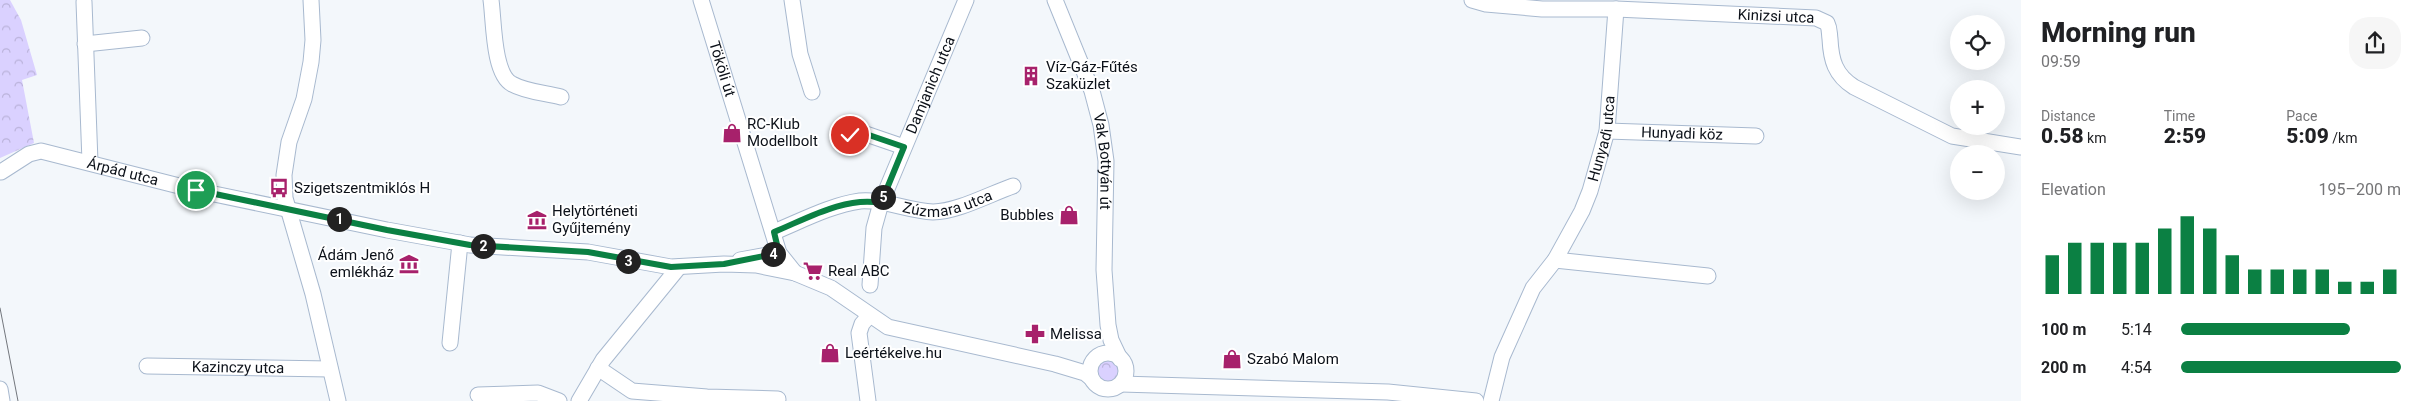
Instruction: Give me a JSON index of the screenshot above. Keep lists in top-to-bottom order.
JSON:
{
  "streets": {
    "street": [
      "Kinizsi utca",
      "Tököli út",
      "Damjanich utca",
      "Hunyadi köz",
      "Hunyadi utca",
      "Vak Bottyán út",
      "Árpád utca",
      "Zúzmara utca",
      "Kazinczy utca"
    ]
  },
  "crossings": [
    ["Kinizsi utca", "Hunyadi utca"],
    ["Tököli út", "Árpád utca"],
    ["Tököli út", "Zúzmara utca"],
    ["Damjanich utca", "Zúzmara utca"],
    ["Hunyadi köz", "Hunyadi utca"],
    ["Vak Bottyán út", "Árpád utca"]
  ],
  "places": {
    "building": ["Víz-Gáz-Fűtés Szaküzlet"],
    "shop": [
      "RC-Klub Modellbolt",
      "Bubbles",
      "Leértékelve.hu",
      "Szabó Malom"
    ],
    "bus stop": ["Szigetszentmiklós H"],
    "museum": ["Helytörténeti Gyűjtemény", "Ádám Jenő emlékház"],
    "supermarket": ["Real ABC"],
    "pharmacy": ["Melissa"]
  },
  "page": {
    "heading": ["Morning run", "09:59"],
    "map_buttons": ["+", "−"],
    "stats": [
      ["Distance", "0.58 km"],
      ["Time", "2:59"],
      ["Pace", "5:09 /km"]
    ],
    "chart": ["Elevation", "195–200 m"],
    "pins": [
      "5",
      "1",
      "2",
      "4",
      "3"
    ],
    "list": [
      {
        "name": "100 m",
        "note": "5:14"
      },
      {
        "name": "200 m",
        "note": "4:54"
      }
    ]
  }
}
